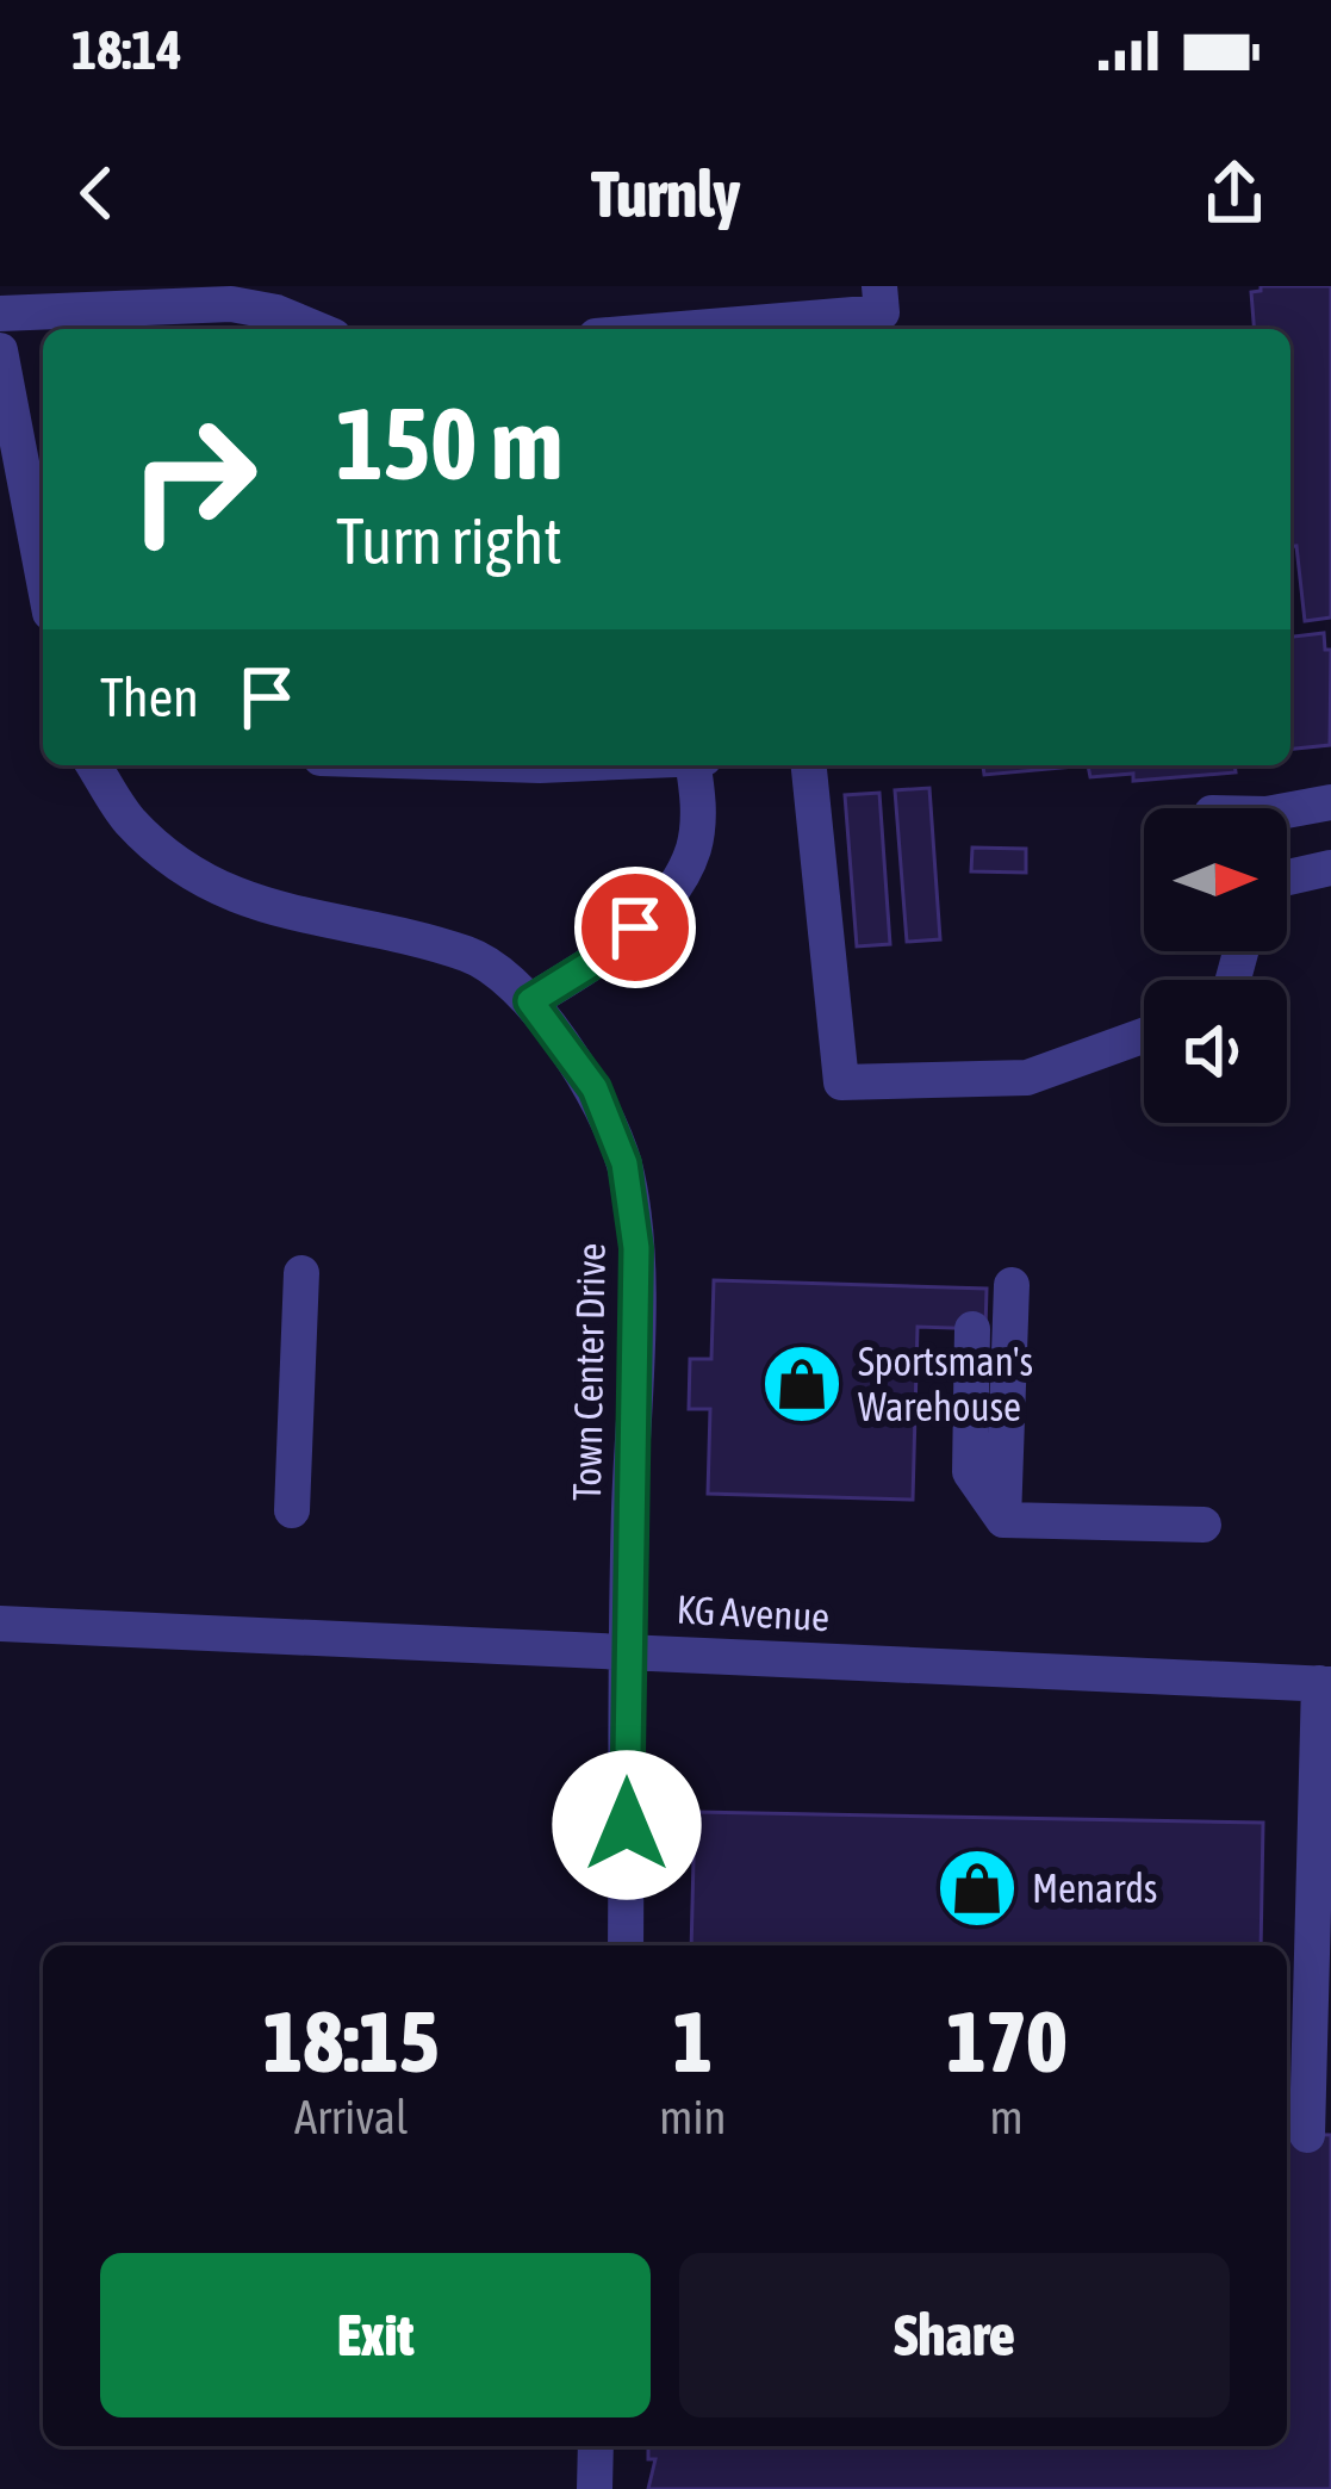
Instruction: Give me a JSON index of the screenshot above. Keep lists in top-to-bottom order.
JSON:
{
  "streets": {
    "street": ["Town Center Drive", "KG Avenue"]
  },
  "crossings": [
    ["Town Center Drive", "KG Avenue"]
  ],
  "places": {
    "shop": ["Sportsman's Warehouse", "Menards"]
  },
  "north": "right",
  "page": {
    "status": "18:14",
    "header": "Turnly",
    "turn": ["150 m", "Turn right"],
    "then": "Then",
    "eta": [
      "18:15",
      "Arrival",
      "1",
      "min",
      "170",
      "m"
    ],
    "buttons": ["Exit", "Share"]
  }
}
